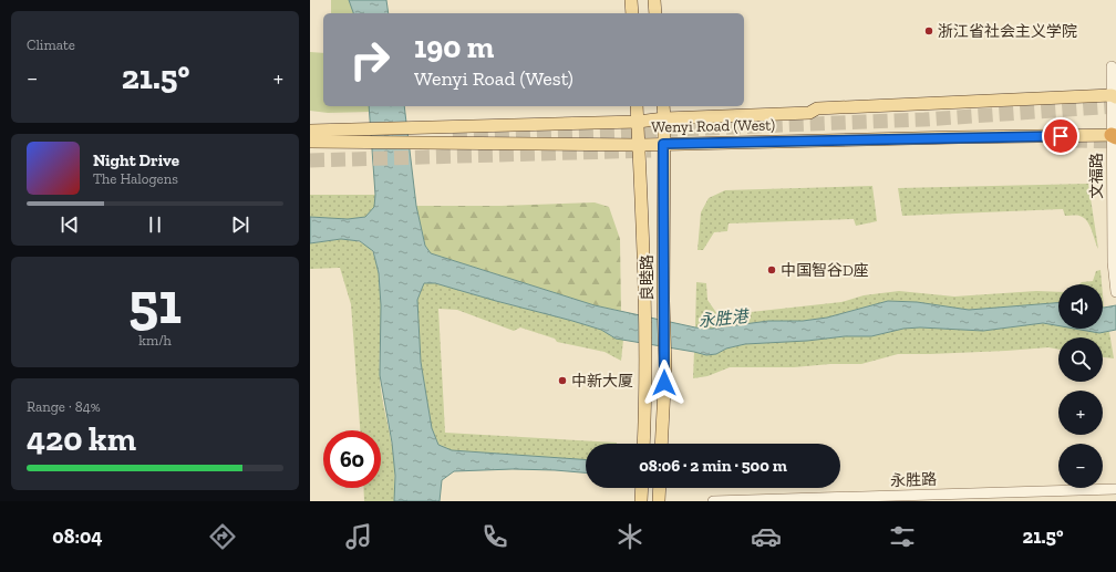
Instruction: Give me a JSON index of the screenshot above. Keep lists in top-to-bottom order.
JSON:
{
  "streets": {
    "main road": ["Wenyi Road (West)", "良睦路"],
    "street": ["文福路", "永胜路"]
  },
  "crossings": [
    ["Wenyi Road (West)", "文福路"],
    ["Wenyi Road (West)", "良睦路"]
  ],
  "water": ["永胜港"],
  "places": ["浙江省社会主义学院", "中国智谷D座", "中新大厦"],
  "page": {
    "tile": [
      "Climate",
      ["51", "km/h"],
      ["Range · 84%", "420 km"]
    ],
    "turn": ["190 m", "Wenyi Road (West)"],
    "heat": ["−", "21.5°", "+"],
    "song": ["Night Drive", "The Halogens"],
    "map_buttons": ["+", "−"],
    "limit": "60",
    "trip": "08:06 · 2 min · 500 m",
    "tabs": ["08:04", "21.5°"]
  }
}
